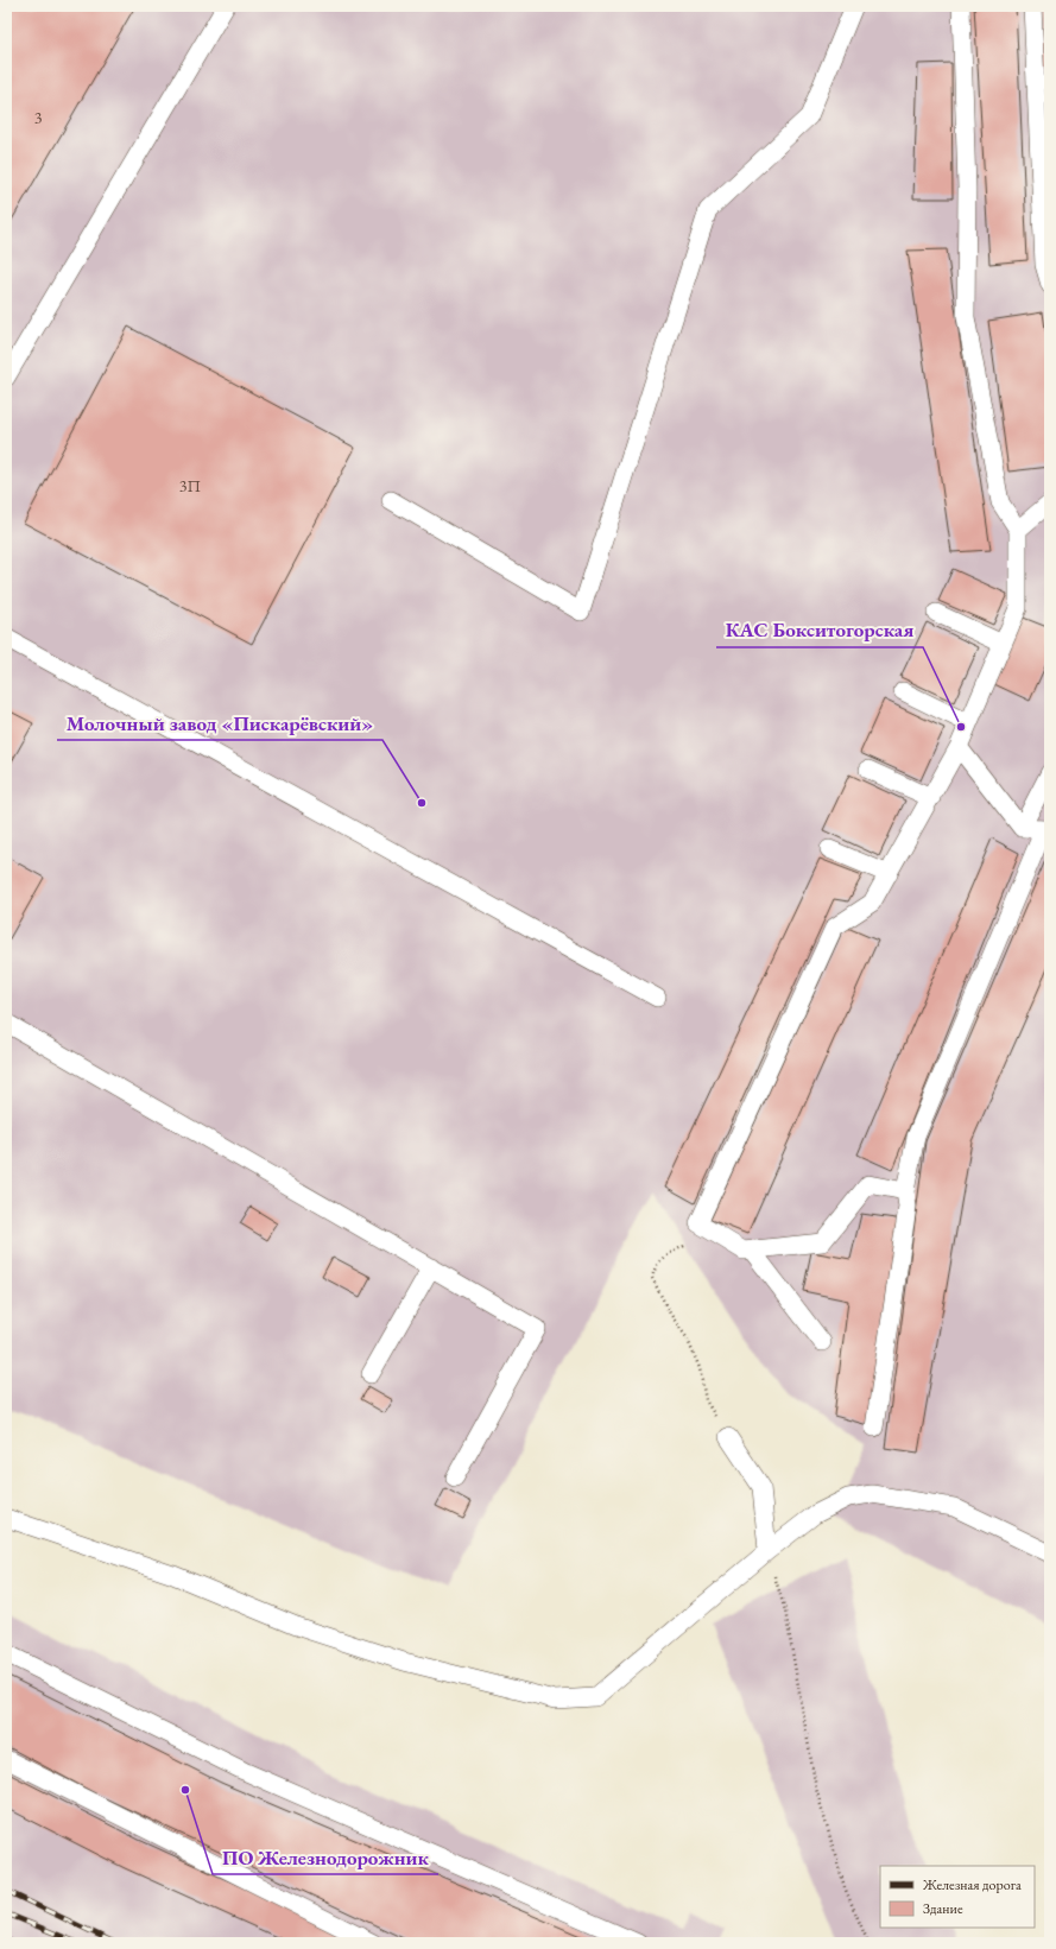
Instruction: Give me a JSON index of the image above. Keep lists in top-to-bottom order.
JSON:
{
  "places": ["КАС Бокситогорская", "Молочный завод «Пискарёвский»", "ПО Железнодорожник"],
  "house_numbers": ["3", "3П"],
  "legend": ["Железная дорога", "Здание"]
}
